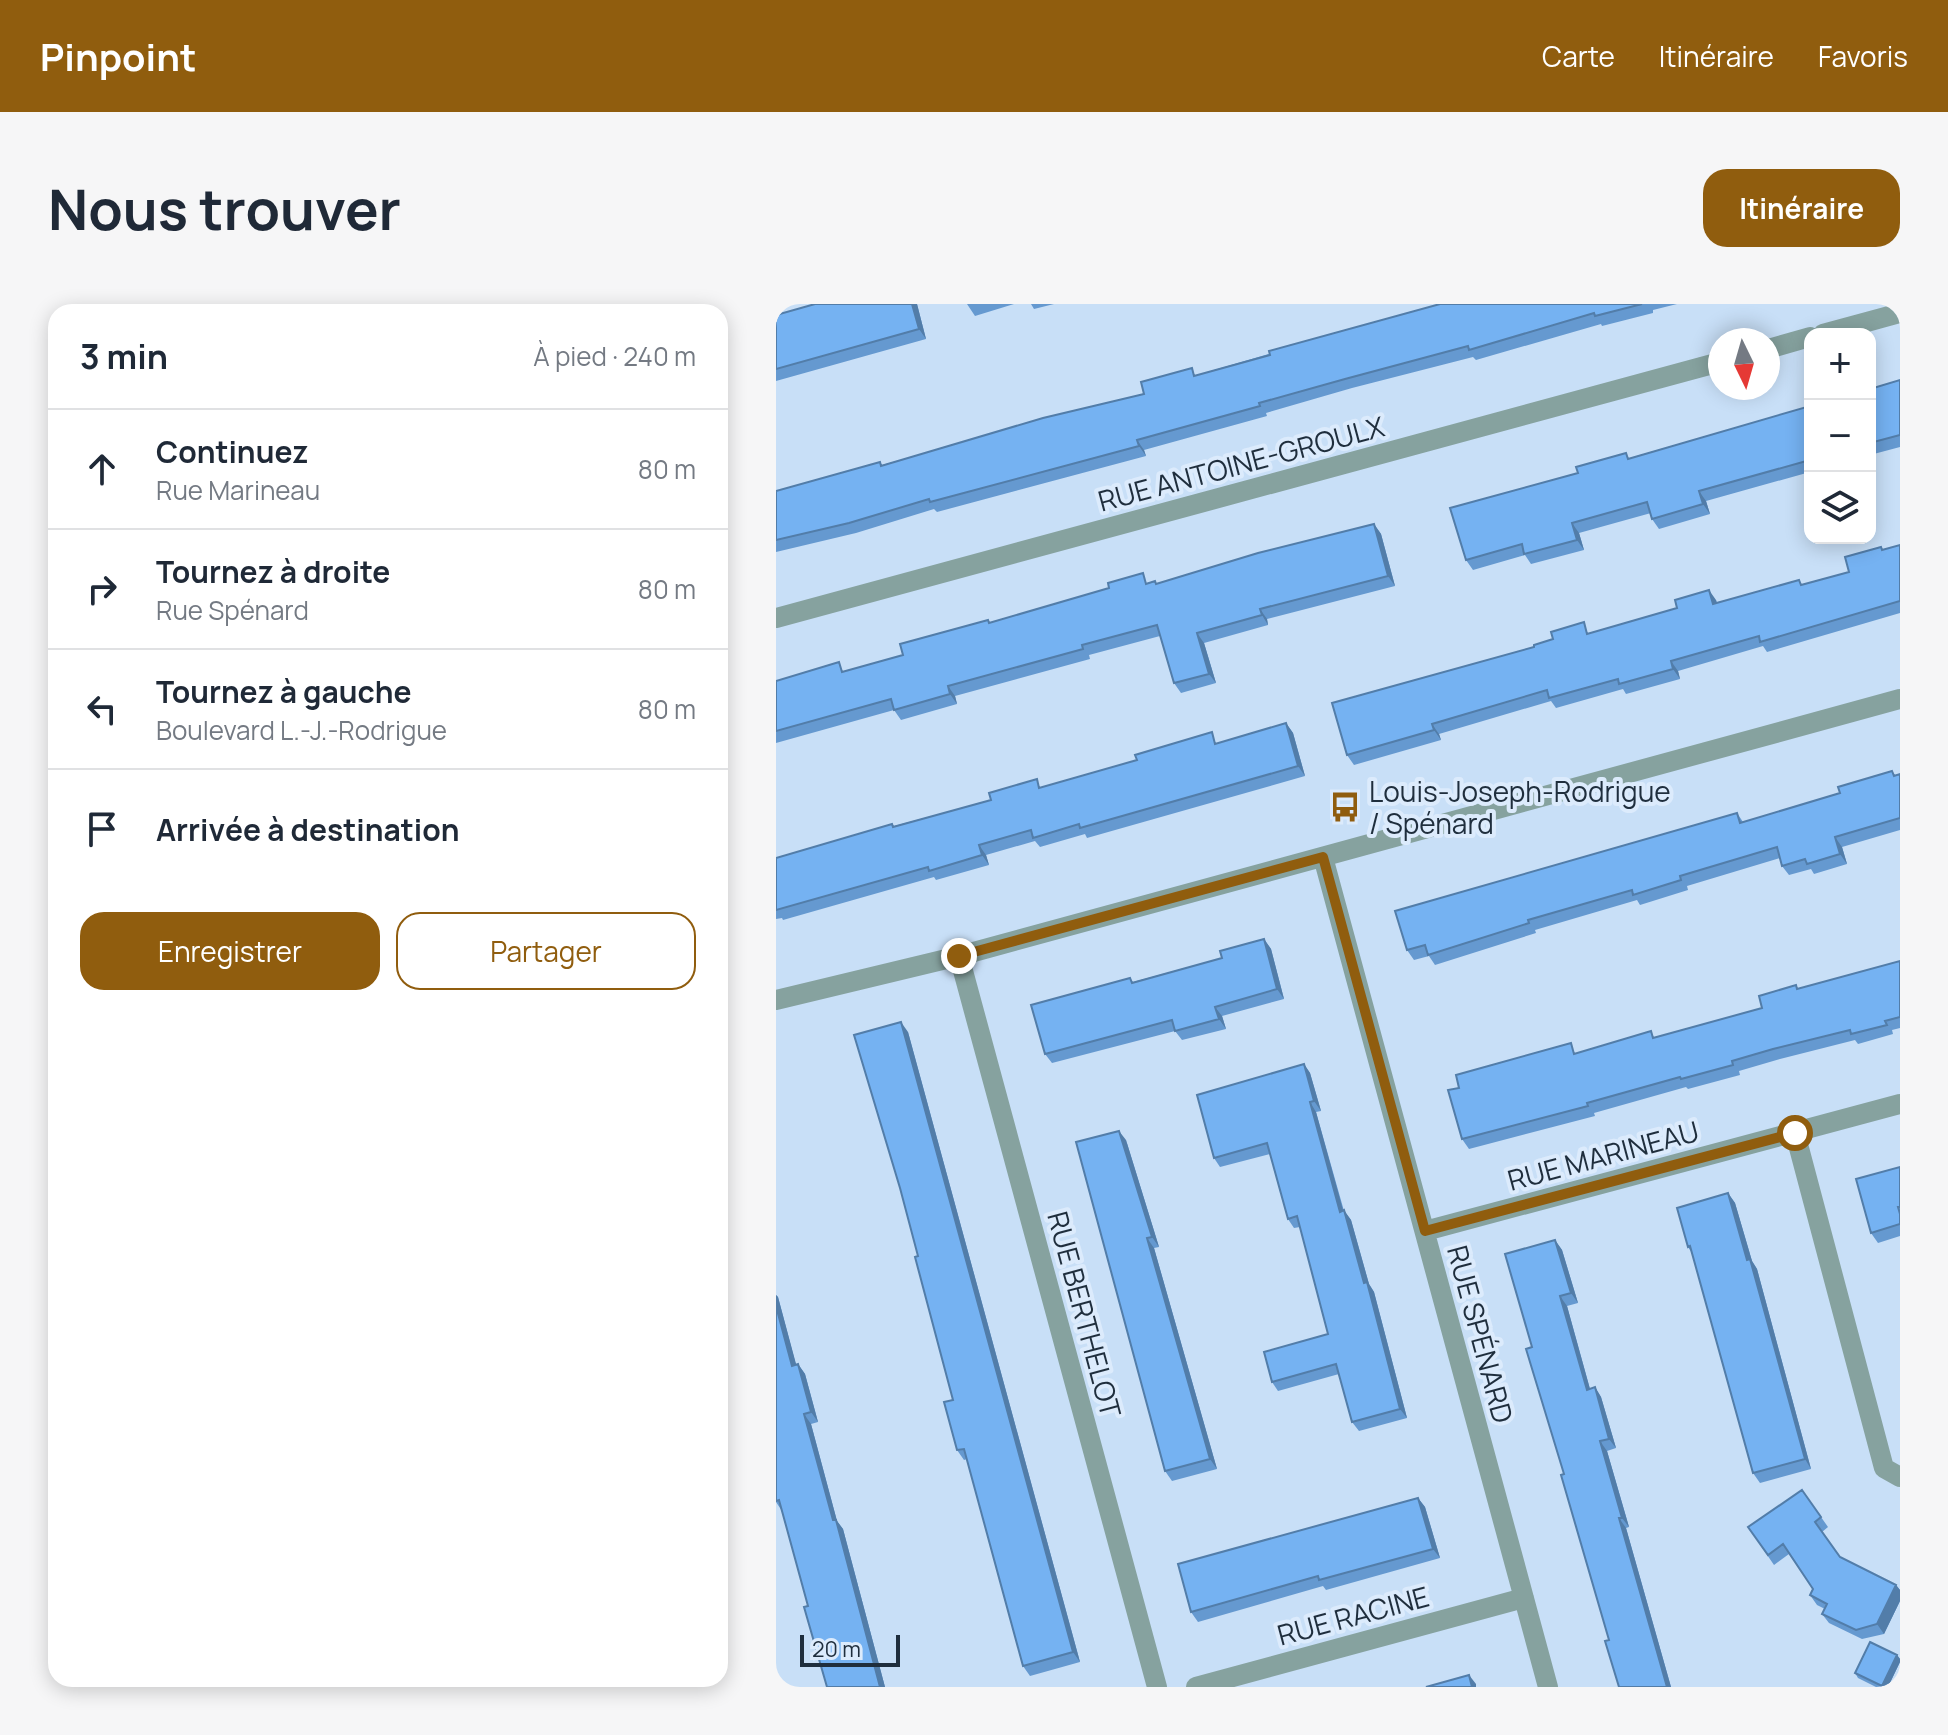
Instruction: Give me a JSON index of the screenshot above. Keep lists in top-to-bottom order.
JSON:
{
  "streets": {
    "street": [
      "RUE ANTOINE-GROULX",
      "RUE MARINEAU",
      "RUE BERTHELOT",
      "RUE SPÉNARD",
      "RUE RACINE"
    ]
  },
  "crossings": [
    ["RUE MARINEAU", "RUE SPÉNARD"],
    ["RUE SPÉNARD", "RUE RACINE"]
  ],
  "places": {
    "bus stop": ["Louis-Joseph-Rodrigue / Spénard"]
  },
  "scale_bar": "20 m",
  "north": "bottom",
  "page": {
    "header": "Pinpoint",
    "nav": ["Carte", "Itinéraire", "Favoris"],
    "buttons": [
      "Itinéraire",
      ["Enregistrer", "Partager"]
    ],
    "title": "Nous trouver",
    "heading": ["3 min", "À pied · 240 m"],
    "map_buttons": ["+", "−"],
    "list": [
      ["Continuez", "Rue Marineau", "80 m"],
      ["Tournez à droite", "Rue Spénard", "80 m"],
      ["Tournez à gauche", "Boulevard L.-J.-Rodrigue", "80 m"],
      "Arrivée à destination"
    ],
    "scale": "20 m"
  }
}
